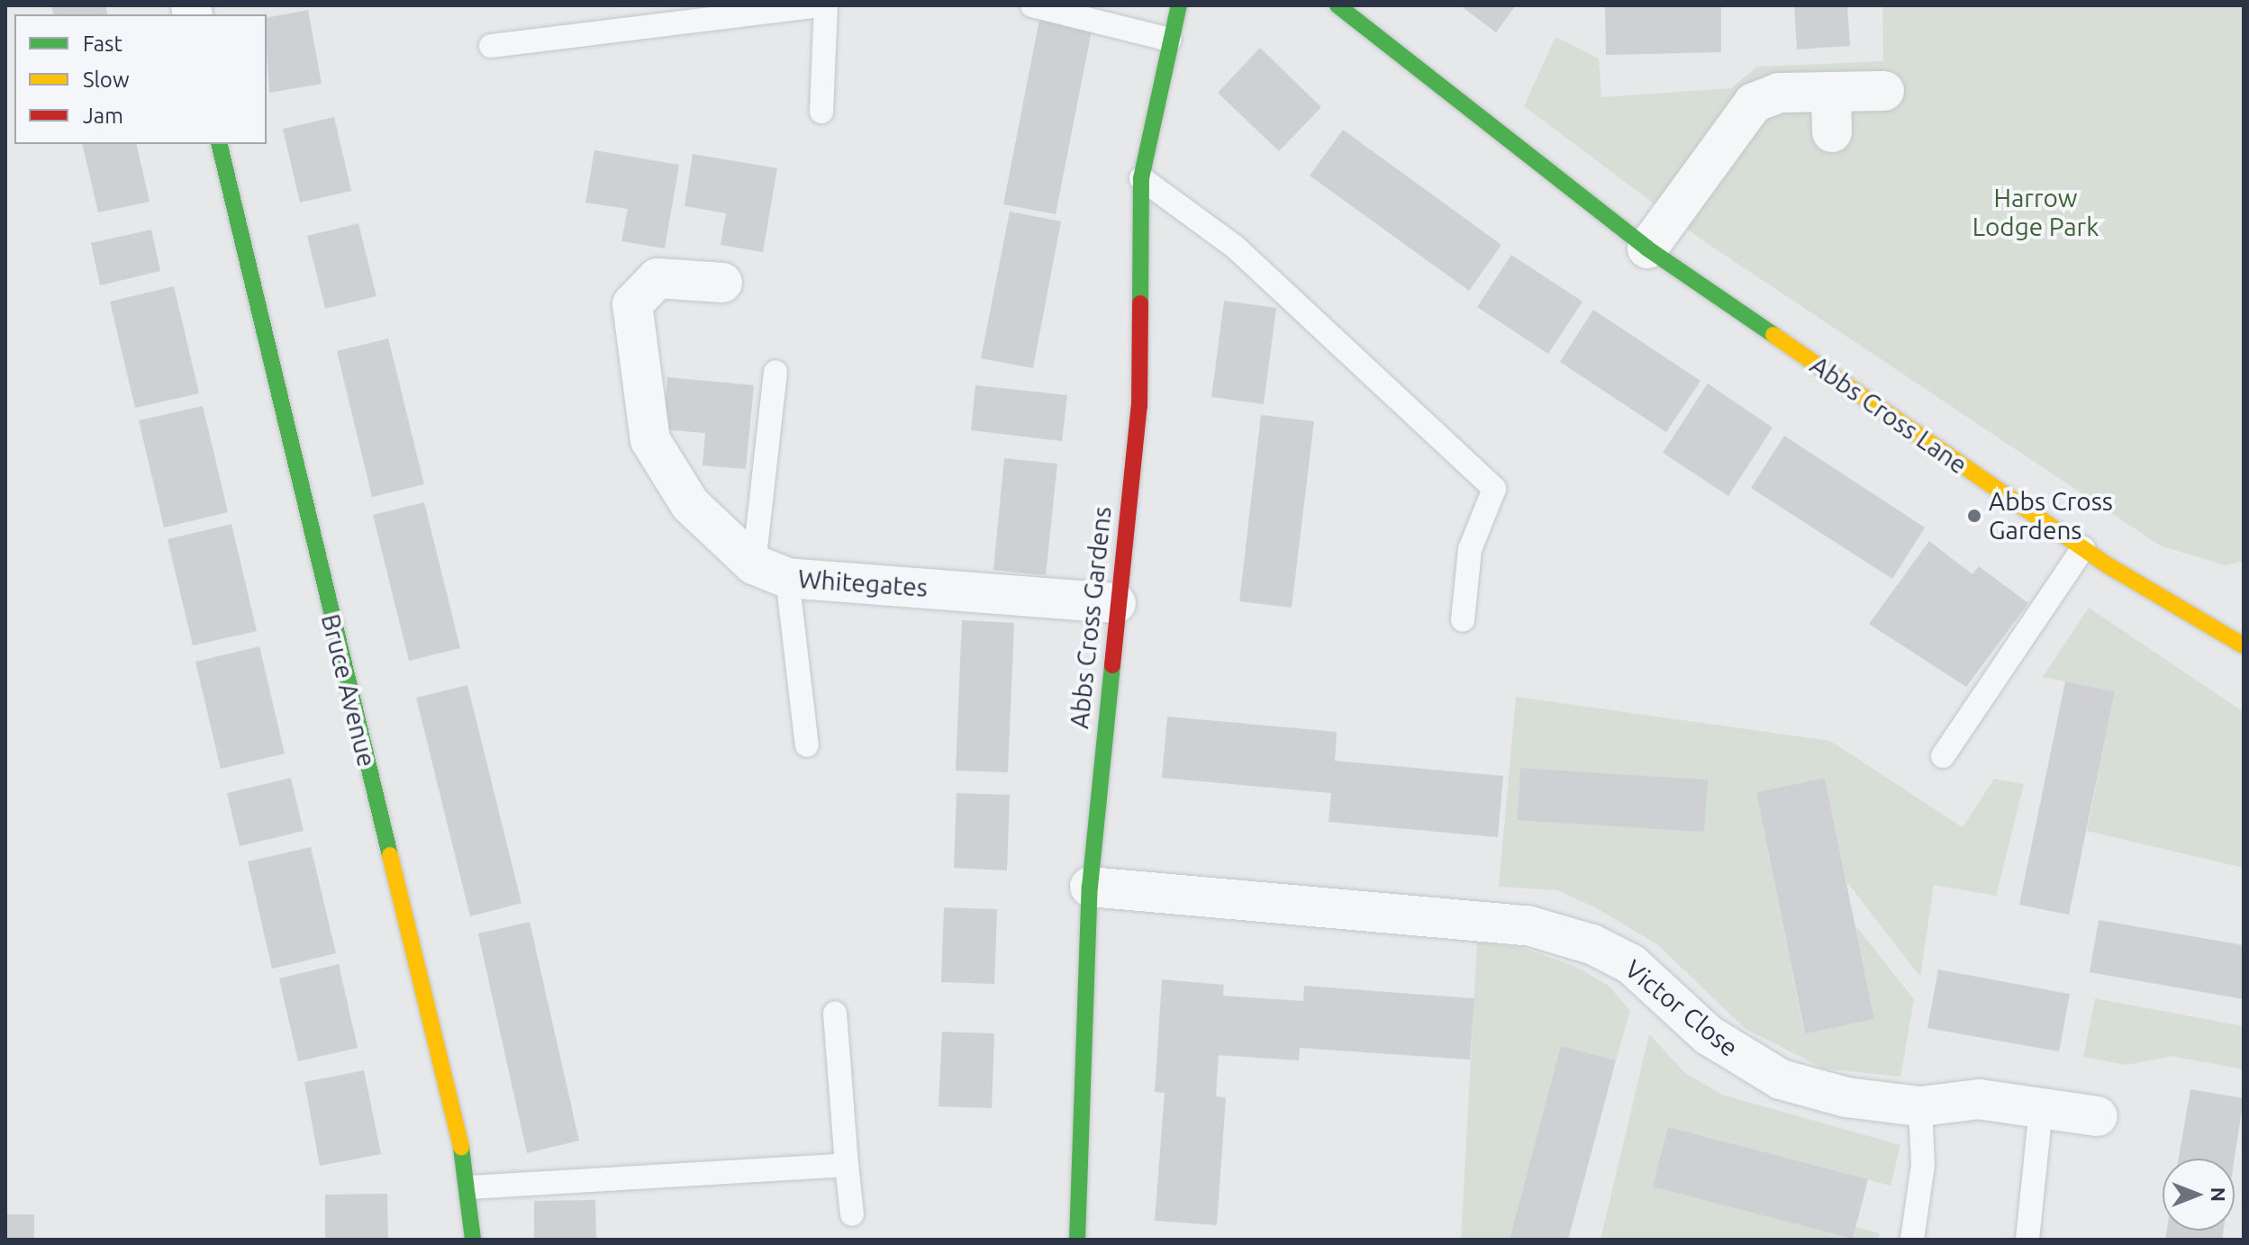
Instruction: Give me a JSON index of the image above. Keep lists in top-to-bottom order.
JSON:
{
  "streets": {
    "street": [
      "Abbs Cross Lane",
      "Whitegates",
      "Abbs Cross Gardens",
      "Bruce Avenue",
      "Victor Close"
    ]
  },
  "crossings": [
    ["Whitegates", "Abbs Cross Gardens"],
    ["Abbs Cross Gardens", "Victor Close"]
  ],
  "parks": ["Harrow Lodge Park"],
  "places": ["Abbs Cross Gardens"],
  "legend": ["Fast", "Slow", "Jam"],
  "north": "right"
}
